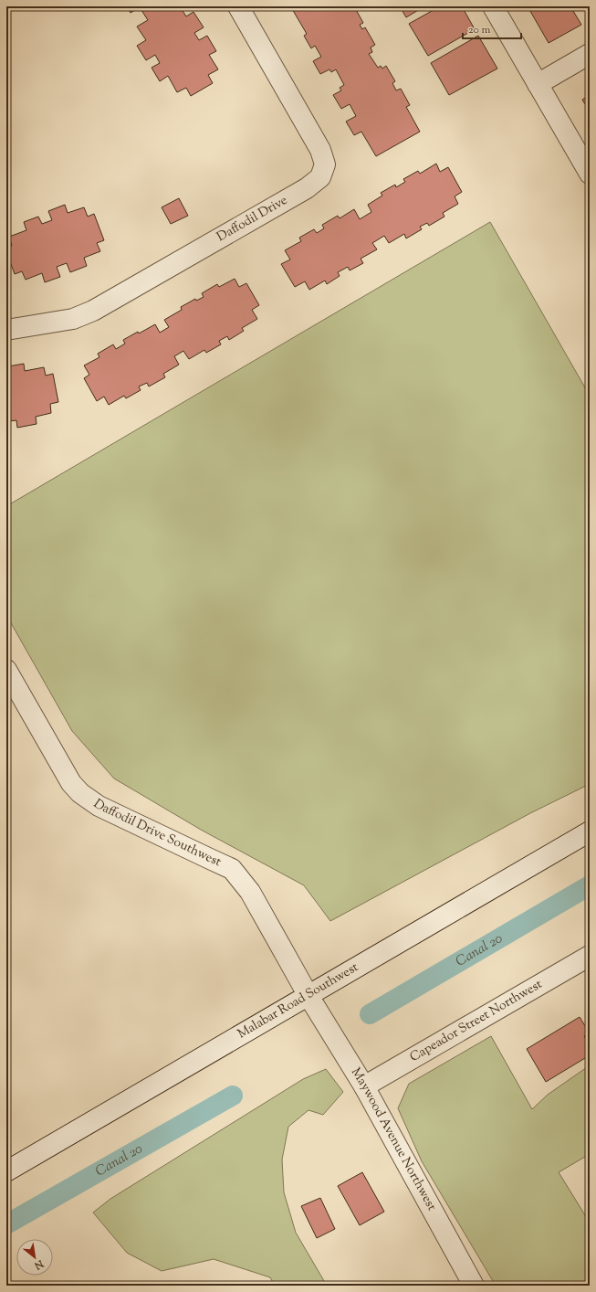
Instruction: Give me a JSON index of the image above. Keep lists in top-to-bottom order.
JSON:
{
  "streets": {
    "street": [
      "Daffodil Drive",
      "Daffodil Drive Southwest",
      "Malabar Road Southwest",
      "Capeador Street Northwest",
      "Maywood Avenue Northwest"
    ]
  },
  "crossings": [
    ["Daffodil Drive Southwest", "Malabar Road Southwest"],
    ["Daffodil Drive Southwest", "Maywood Avenue Northwest"],
    ["Malabar Road Southwest", "Maywood Avenue Northwest"],
    ["Capeador Street Northwest", "Maywood Avenue Northwest"]
  ],
  "water": ["Canal 20"],
  "scale_bar": "20 m",
  "north": "bottom right"
}
